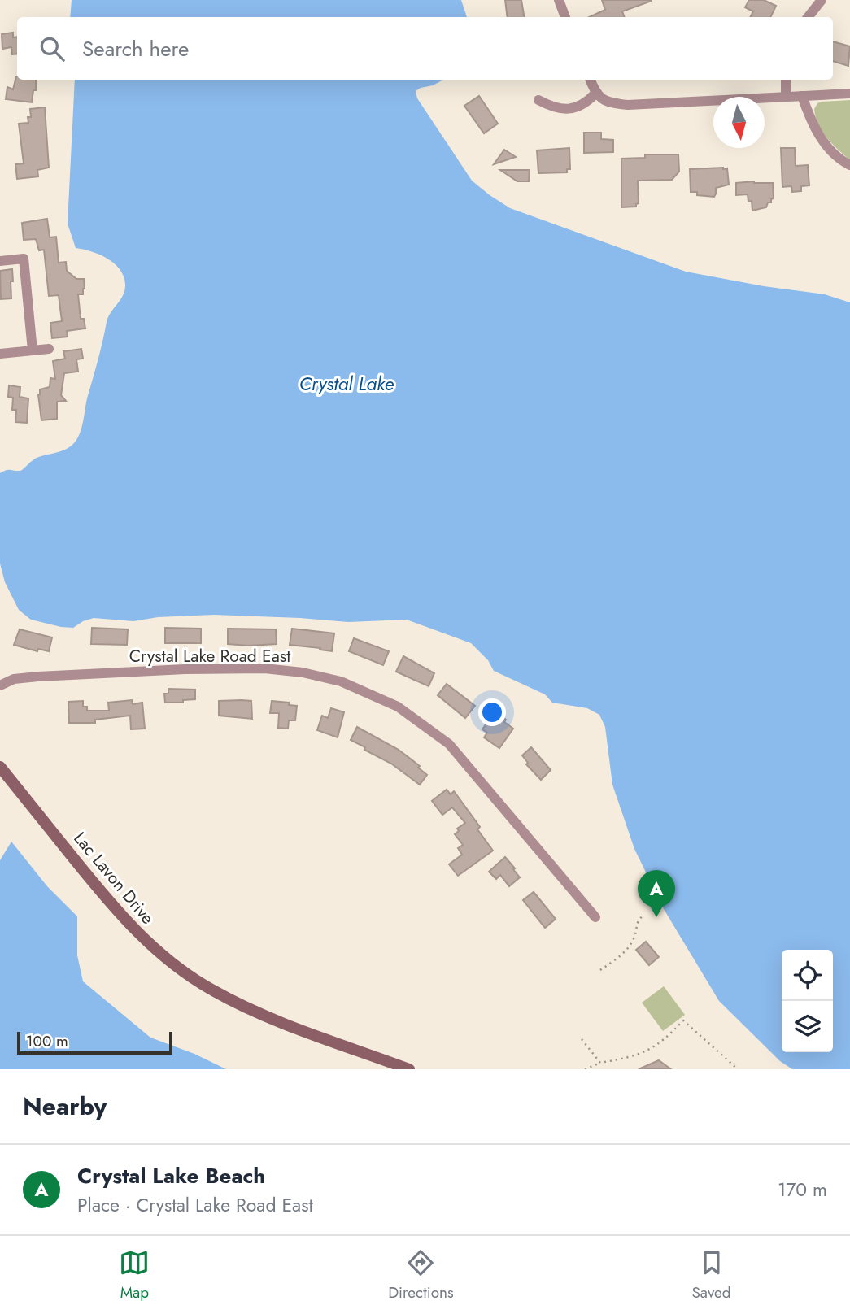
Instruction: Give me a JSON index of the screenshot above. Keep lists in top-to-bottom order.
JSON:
{
  "streets": {
    "street": ["Crystal Lake Road East", "Lac Lavon Drive"]
  },
  "water": ["Crystal Lake"],
  "scale_bar": "100 m",
  "north": "bottom",
  "page": {
    "search": "Search here",
    "pins": "A",
    "scale": "100 m",
    "heading": "Nearby",
    "list": [
      {
        "mark": "A",
        "name": "Crystal Lake Beach",
        "note": "Place · Crystal Lake Road East",
        "value": "170 m"
      }
    ],
    "nav": ["Map", "Directions", "Saved"]
  }
}
